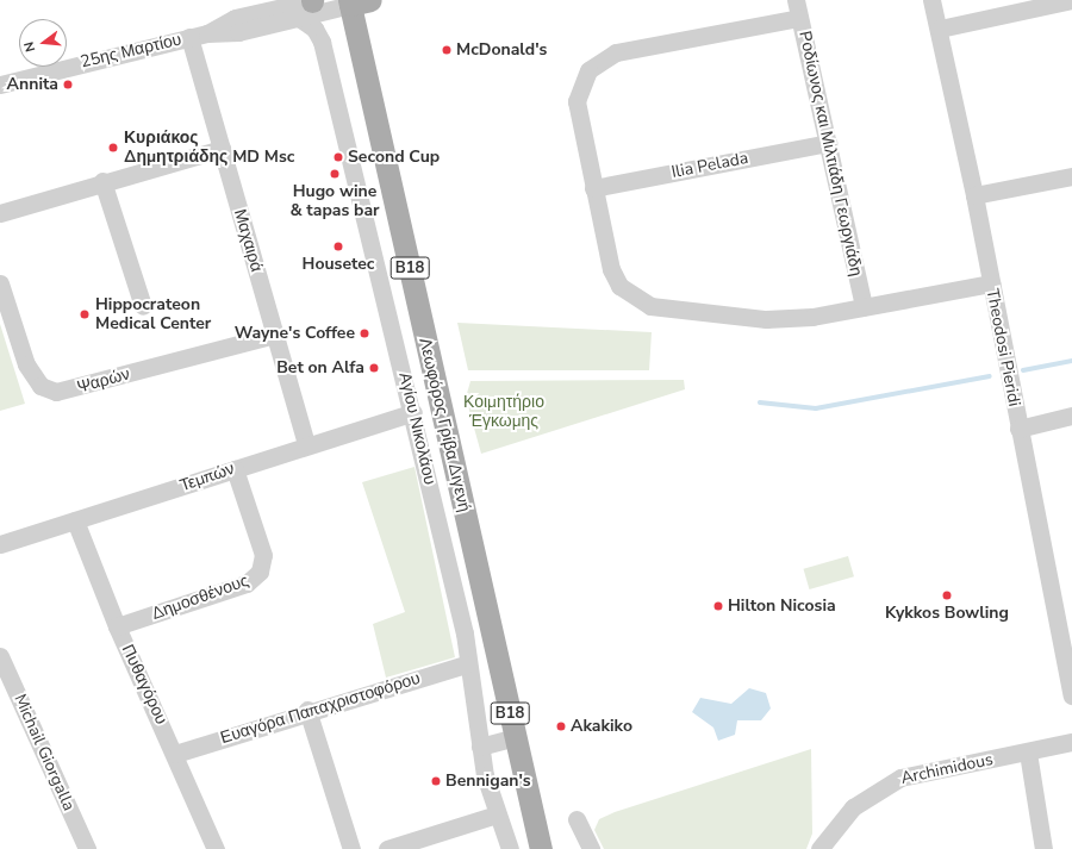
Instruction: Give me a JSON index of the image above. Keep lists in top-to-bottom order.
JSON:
{
  "streets": {
    "main road": ["B18", "Λεωφόρος Γρίβα Διγενή"],
    "street": [
      "25ης Μαρτίου",
      "Ροδίωνος και Μιλτιάδη Γεωργιάδη",
      "Ilia Pelada",
      "Μαχαιρά",
      "Theodosi Pieridi",
      "Ψαρών",
      "Αγίου Νικολάου",
      "Τεμπών",
      "Δημοσθένους",
      "Πυθαγόρου",
      "Ευαγόρα Παπαχριστοφόρου",
      "Michail Giorgalla",
      "Archimidous"
    ]
  },
  "crossings": [
    ["25ης Μαρτίου", "Μαχαιρά"],
    ["25ης Μαρτίου", "Λεωφόρος Γρίβα Διγενή"],
    ["25ης Μαρτίου", "Αγίου Νικολάου"],
    ["Ροδίωνος και Μιλτιάδη Γεωργιάδη", "Ilia Pelada"],
    ["Μαχαιρά", "Ψαρών"],
    ["Μαχαιρά", "Τεμπών"],
    ["Αγίου Νικολάου", "Τεμπών"],
    ["Αγίου Νικολάου", "Ευαγόρα Παπαχριστοφόρου"],
    ["Τεμπών", "Δημοσθένους"],
    ["Τεμπών", "Πυθαγόρου"],
    ["Δημοσθένους", "Πυθαγόρου"],
    ["Πυθαγόρου", "Ευαγόρα Παπαχριστοφόρου"]
  ],
  "parks": ["Κοιμητήριο Έγκωμης"],
  "places": [
    "McDonald's",
    "Annita",
    "Κυριάκος Δημητριάδης MD Msc",
    "Second Cup",
    "Hugo wine & tapas bar",
    "Housetec",
    "Hippocrateon Medical Center",
    "Wayne's Coffee",
    "Bet on Alfa",
    "Kykkos Bowling",
    "Hilton Nicosia",
    "Akakiko",
    "Bennigan's"
  ],
  "north": "left"
}
